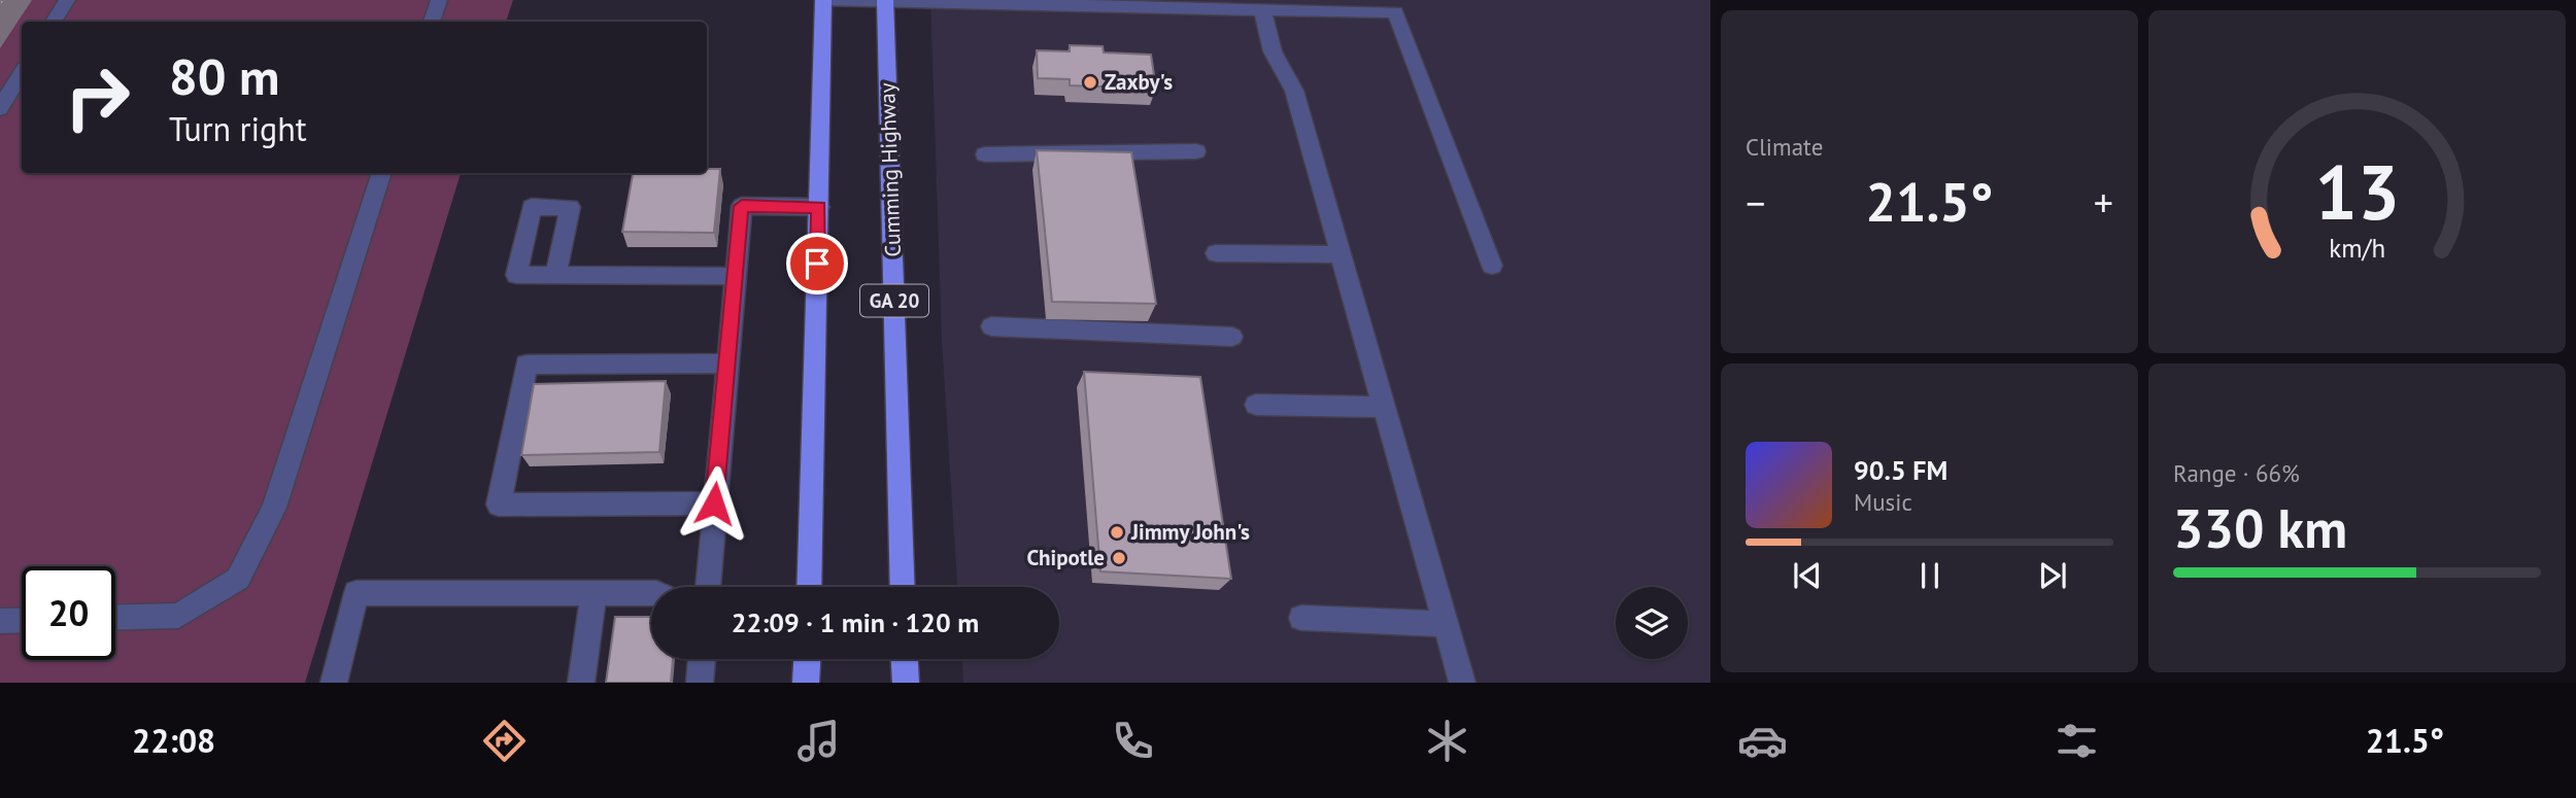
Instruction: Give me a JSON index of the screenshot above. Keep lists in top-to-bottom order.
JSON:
{
  "streets": {
    "main road": ["Cumming Highway", "GA 20"]
  },
  "places": ["Zaxby's", "Jimmy John's", "Chipotle"],
  "page": {
    "tile": [
      "Climate",
      ["Range · 66%", "330 km"]
    ],
    "turn": ["80 m", "Turn right"],
    "heat": ["−", "21.5°", "+"],
    "song": ["90.5 FM", "Music"],
    "limit": "20",
    "trip": "22:09 · 1 min · 120 m",
    "tabs": ["22:08", "21.5°"],
    "gauge": ["13", "km/h"]
  }
}
